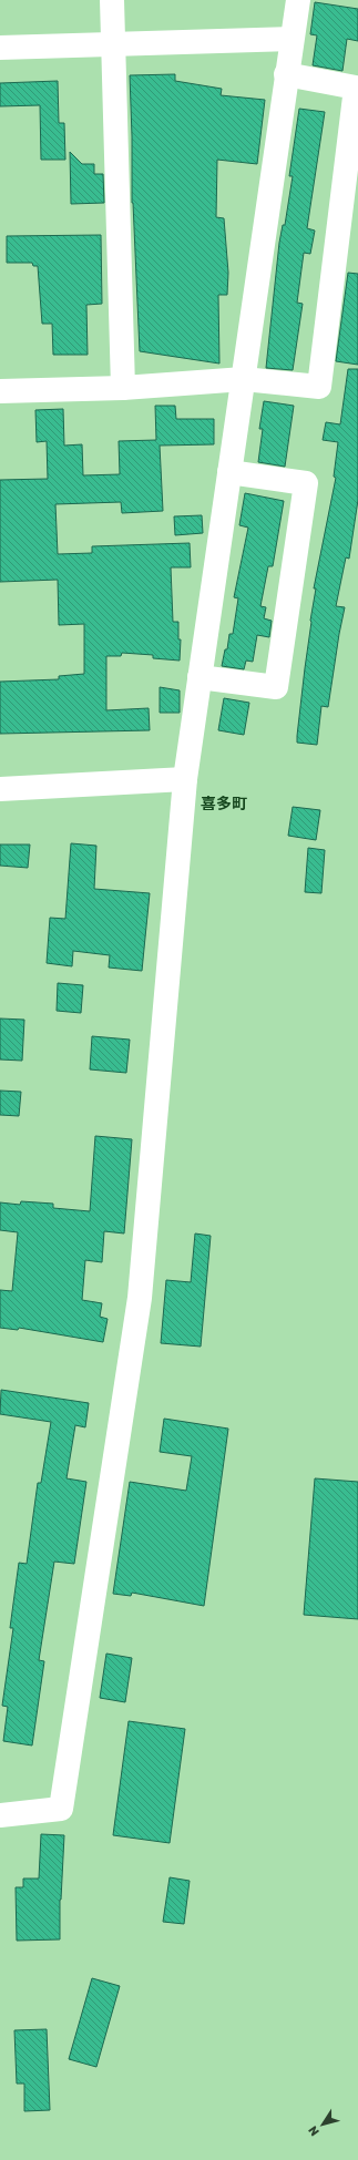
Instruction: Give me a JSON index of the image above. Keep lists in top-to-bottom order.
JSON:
{
  "districts": ["喜多町"],
  "north": "bottom left"
}
